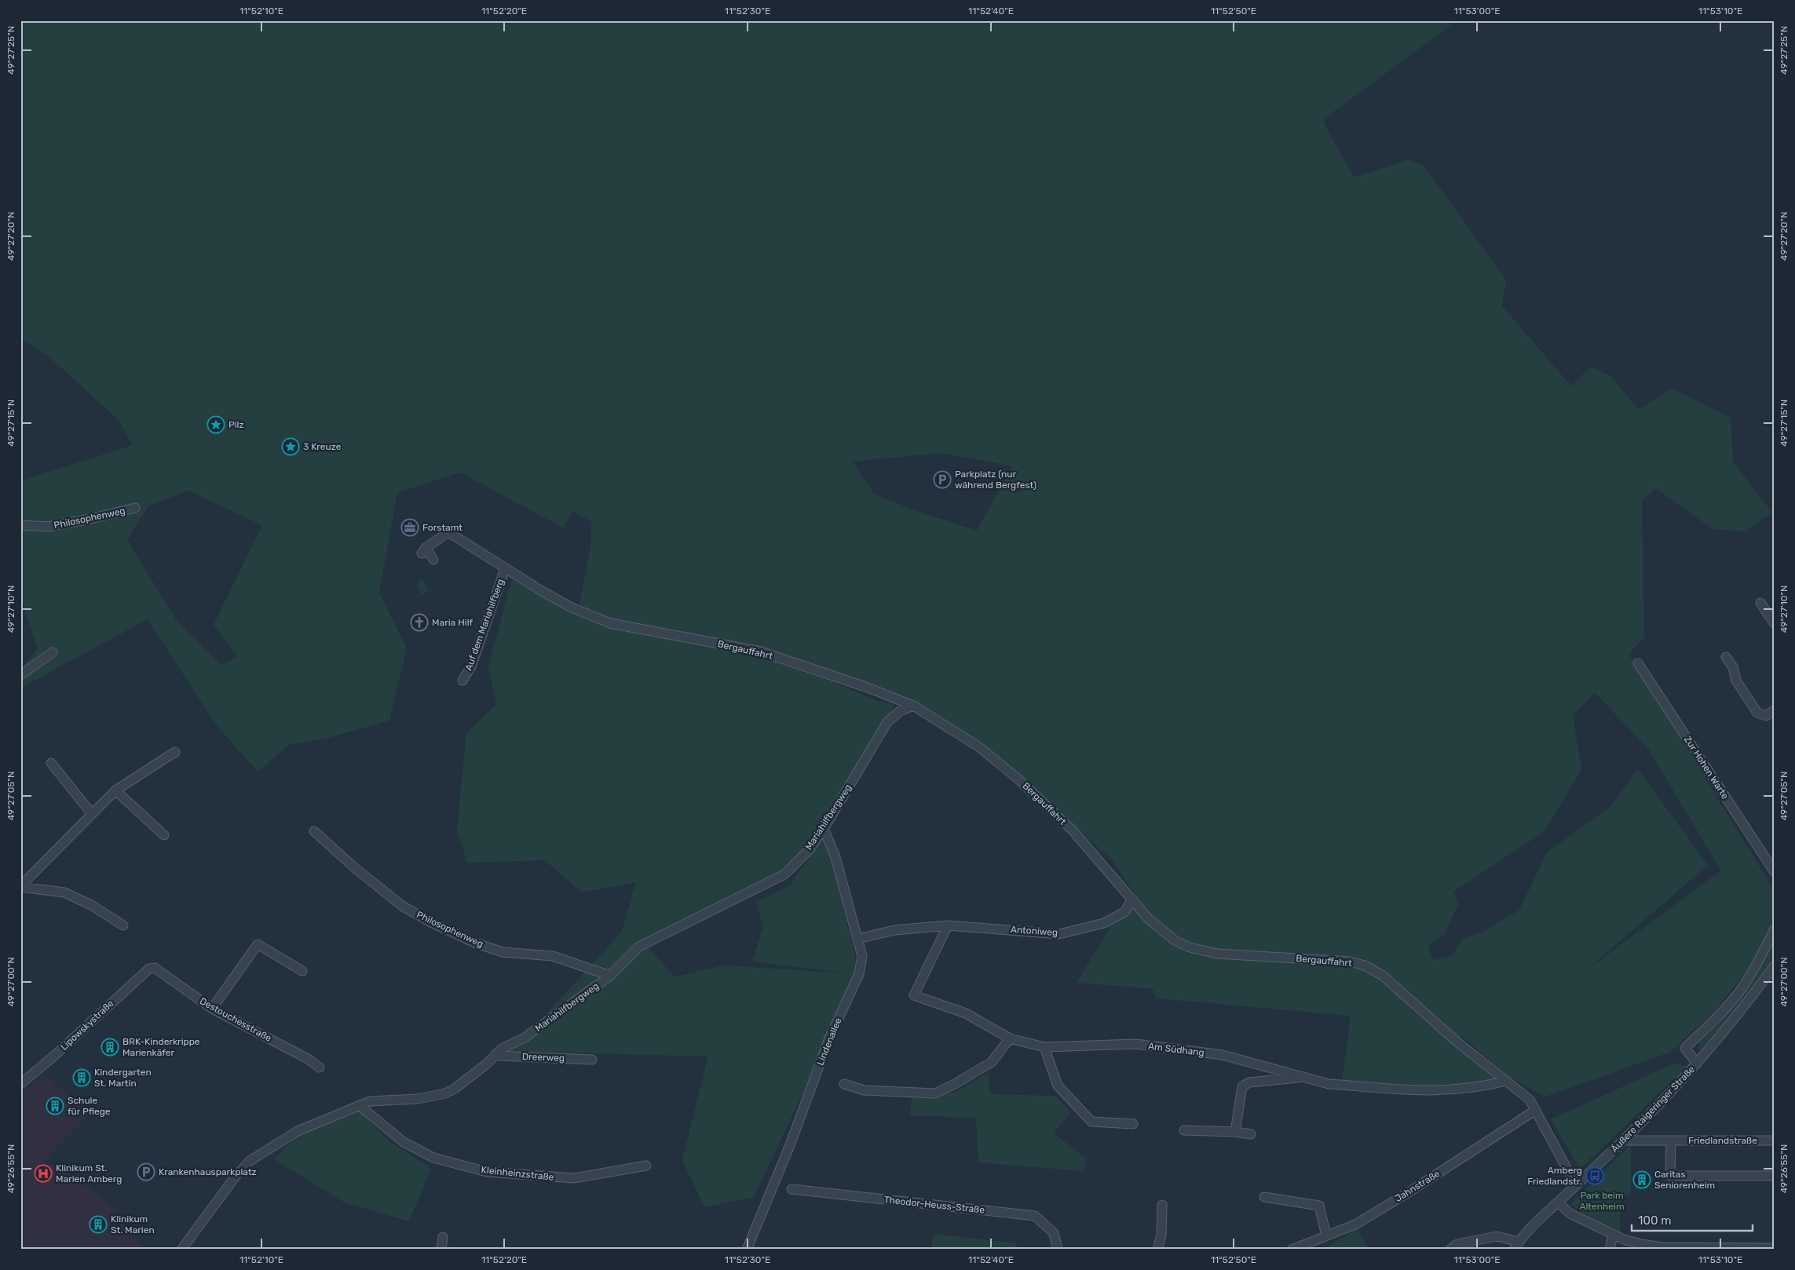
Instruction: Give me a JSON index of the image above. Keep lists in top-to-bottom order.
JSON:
{
  "streets": {
    "street": [
      "Philosophenweg",
      "Auf dem Mariahilfberg",
      "Bergauffahrt",
      "Zur Hohen Warte",
      "Mariahilfbergweg",
      "Antoniweg",
      "Destouchesstraße",
      "Lipowskystraße",
      "Lindenallee",
      "Am Südhang",
      "Dreerweg",
      "Äußere Raigeringer Straße",
      "Friedlandstraße",
      "Kleinheinzstraße",
      "Jahnstraße",
      "Theodor-Heuss-Straße"
    ]
  },
  "crossings": [
    ["Philosophenweg", "Mariahilfbergweg"],
    ["Auf dem Mariahilfberg", "Bergauffahrt"],
    ["Bergauffahrt", "Mariahilfbergweg"],
    ["Bergauffahrt", "Antoniweg"],
    ["Bergauffahrt", "Am Südhang"],
    ["Bergauffahrt", "Äußere Raigeringer Straße"],
    ["Bergauffahrt", "Jahnstraße"],
    ["Mariahilfbergweg", "Lindenallee"],
    ["Mariahilfbergweg", "Dreerweg"],
    ["Mariahilfbergweg", "Kleinheinzstraße"],
    ["Antoniweg", "Lindenallee"],
    ["Antoniweg", "Am Südhang"],
    ["Destouchesstraße", "Lipowskystraße"],
    ["Äußere Raigeringer Straße", "Friedlandstraße"]
  ],
  "parks": ["Park beim Altenheim"],
  "places": {
    "place": ["Pilz", "3 Kreuze"],
    "parking": ["Parkplatz (nur während Bergfest)", "Krankenhausparkplatz"],
    "office": ["Forstamt"],
    "church": ["Maria Hilf"],
    "building": [
      "BRK-Kinderkrippe Marienkäfer",
      "Kindergarten St. Martin",
      "Schule für Pflege",
      "Caritas Seniorenheim",
      "Klinikum St. Marien"
    ],
    "hospital": ["Klinikum St. Marien Amberg"],
    "bus stop": ["Amberg Friedlandstr."]
  },
  "scale_bar": "100 m",
  "coordinates": [
    "11°52'10\"E",
    "11°52'20\"E",
    "11°52'30\"E",
    "11°52'40\"E",
    "11°52'50\"E",
    "11°53'00\"E",
    "11°53'10\"E",
    "49°27'25\"N",
    "49°27'20\"N",
    "49°27'15\"N",
    "49°27'10\"N",
    "49°27'05\"N",
    "49°27'00\"N",
    "49°26'55\"N"
  ]
}
